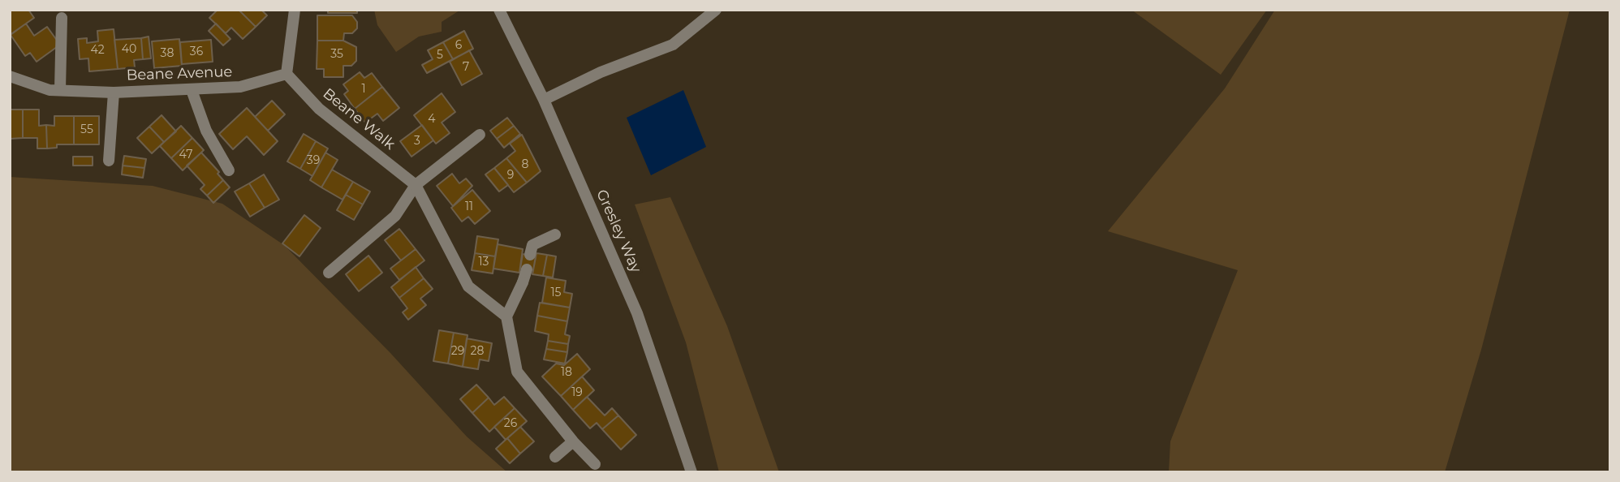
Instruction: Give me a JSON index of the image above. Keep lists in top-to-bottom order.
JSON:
{
  "streets": {
    "street": ["Beane Avenue", "Beane Walk", "Gresley Way"]
  },
  "crossings": [
    ["Beane Avenue", "Beane Walk"]
  ],
  "house_numbers": [
    "6",
    "40",
    "42",
    "36",
    "38",
    "35",
    "5",
    "7",
    "1",
    "4",
    "55",
    "3",
    "47",
    "39",
    "8",
    "9",
    "11",
    "13",
    "15",
    "29",
    "28",
    "18",
    "19",
    "26"
  ]
}
